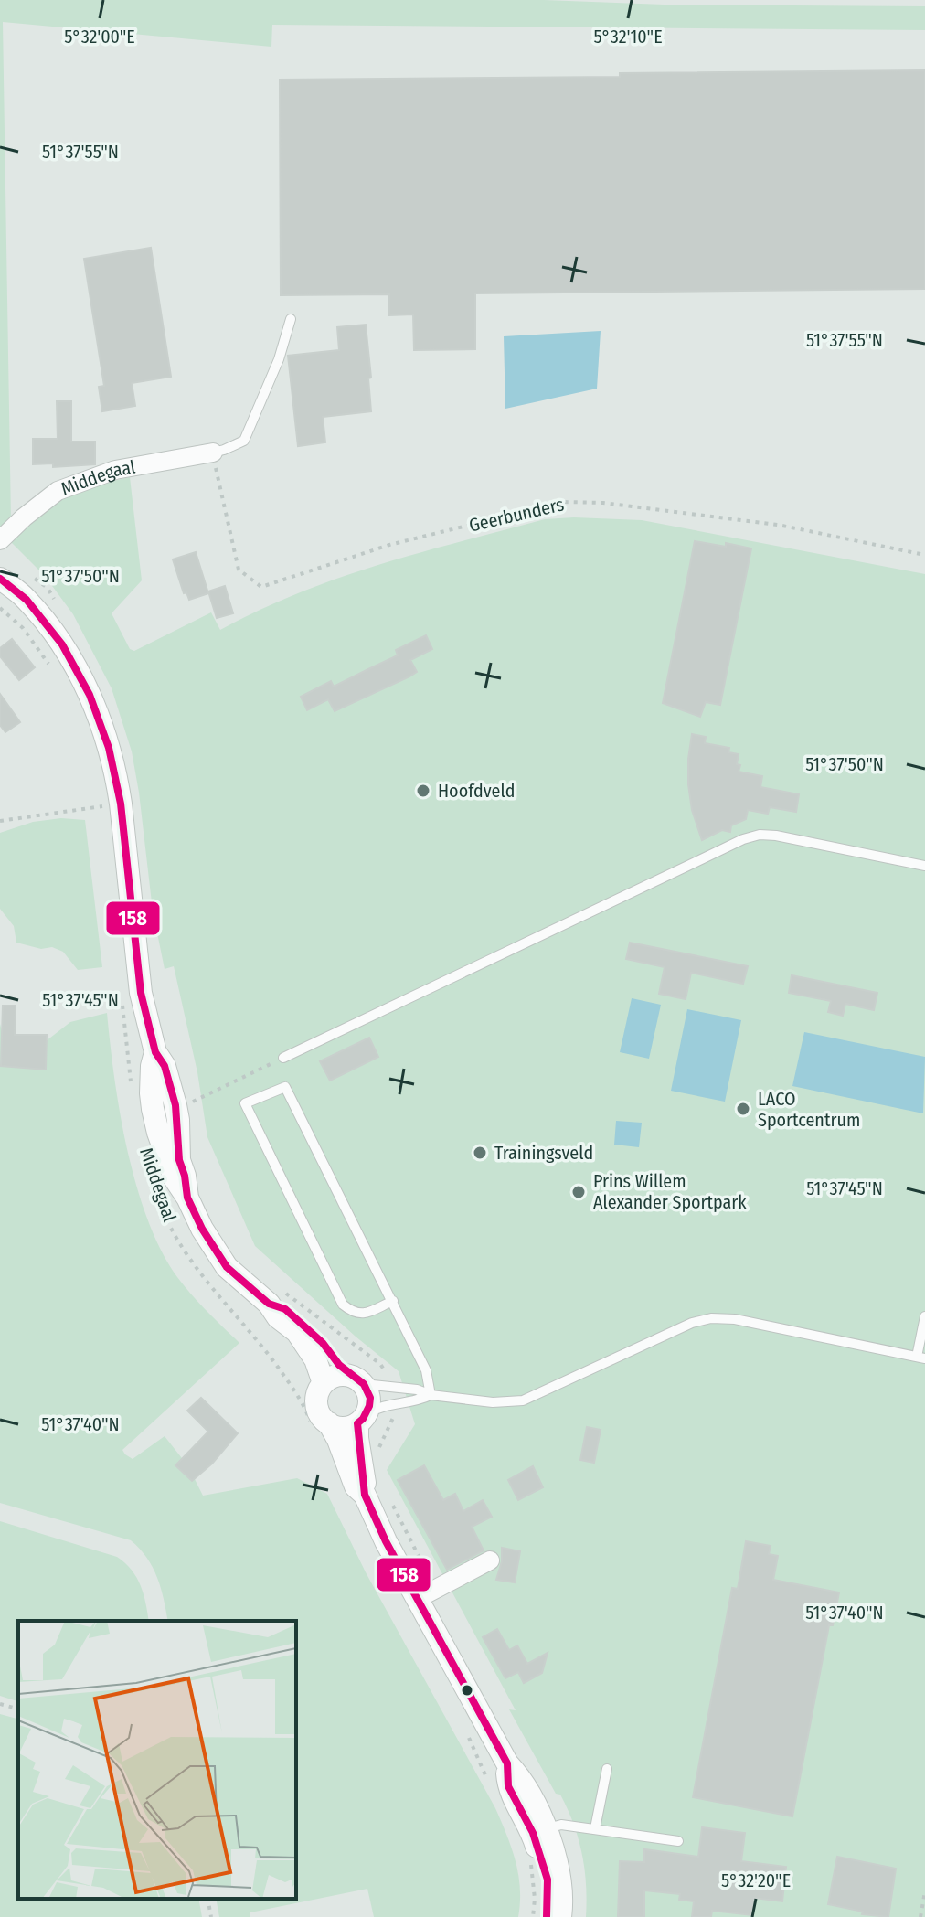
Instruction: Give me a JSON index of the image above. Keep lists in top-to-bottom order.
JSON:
{
  "streets": {
    "street": ["Middegaal"],
    "path": ["Geerbunders"]
  },
  "crossings": [
    ["Middegaal", "Geerbunders"]
  ],
  "places": [
    "Hoofdveld",
    "LACO Sportcentrum",
    "Trainingsveld",
    "Prins Willem Alexander Sportpark"
  ],
  "lines": ["transit line 158"],
  "coordinates": [
    "5°32'00\"E",
    "5°32'10\"E",
    "51°37'55\"N",
    "51°37'50\"N",
    "51°37'45\"N",
    "51°37'40\"N",
    "5°32'20\"E"
  ]
}
